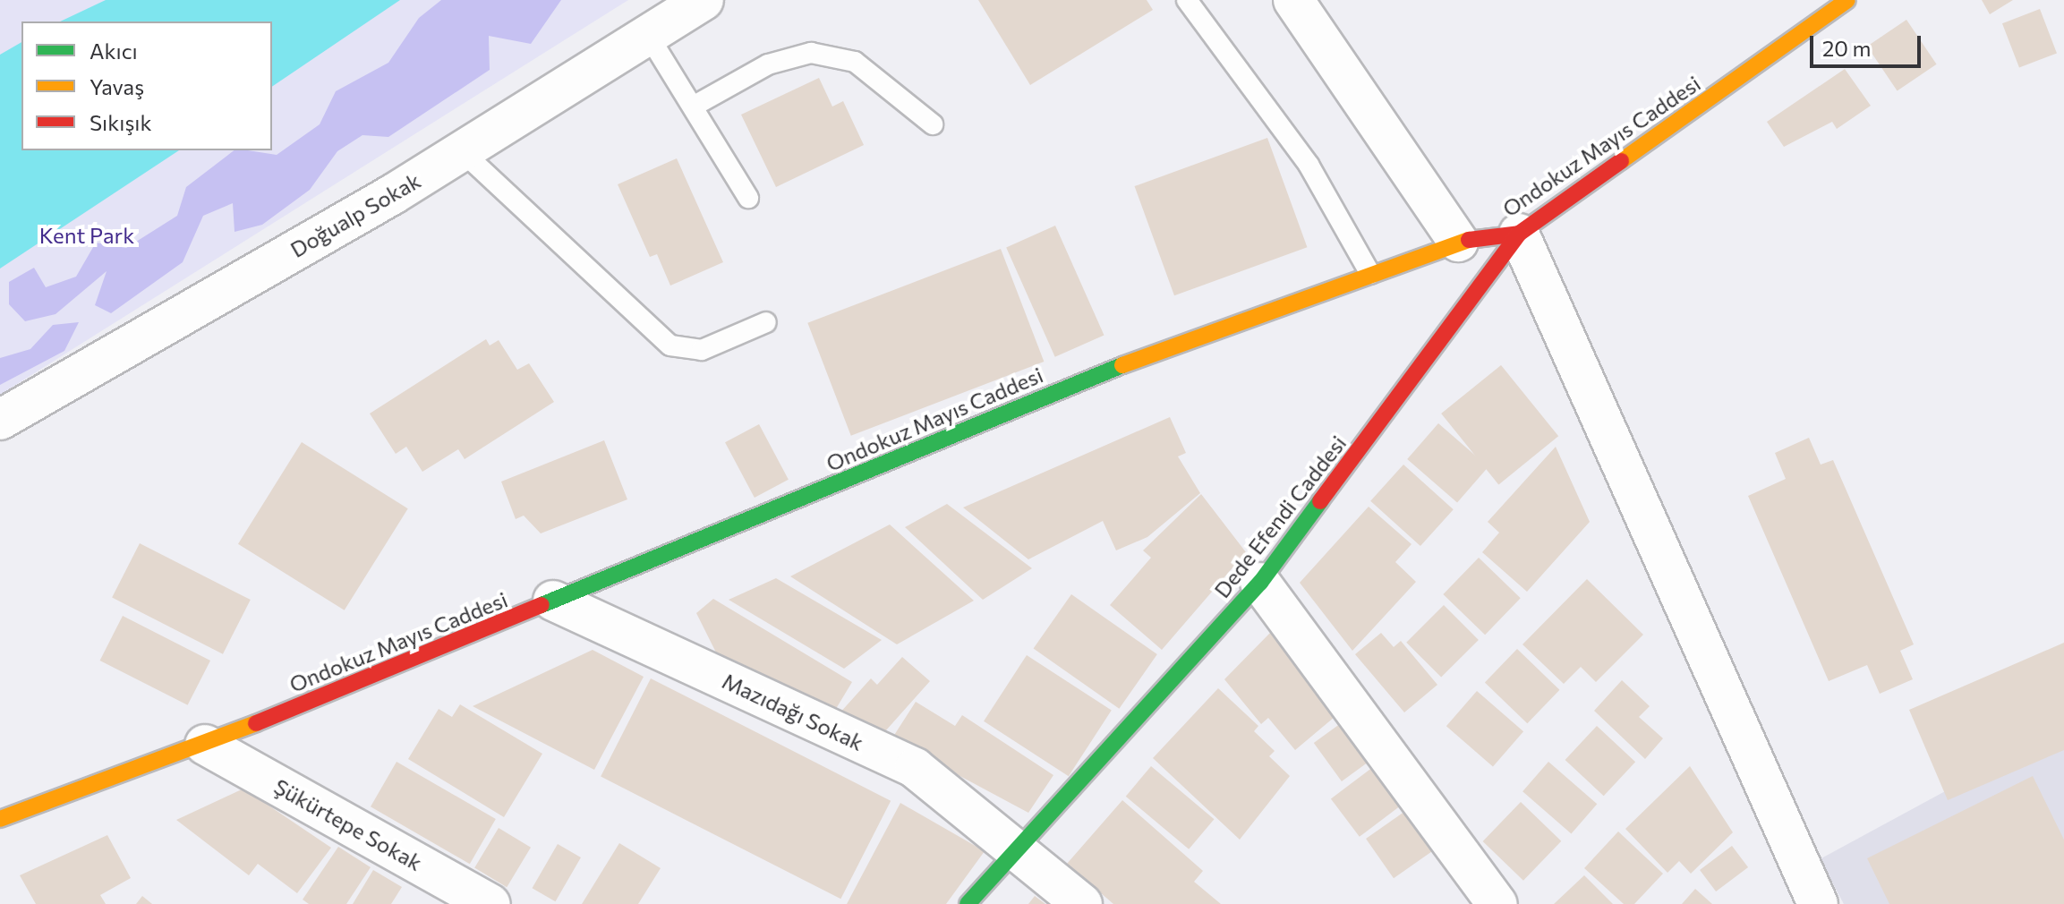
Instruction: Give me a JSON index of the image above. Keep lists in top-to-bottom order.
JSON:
{
  "streets": {
    "street": [
      "Ondokuz Mayıs Caddesi",
      "Doğualp Sokak",
      "Dede Efendi Caddesi",
      "Mazıdağı Sokak",
      "Şükürtepe Sokak"
    ]
  },
  "crossings": [
    ["Ondokuz Mayıs Caddesi", "Dede Efendi Caddesi"],
    ["Ondokuz Mayıs Caddesi", "Mazıdağı Sokak"],
    ["Ondokuz Mayıs Caddesi", "Şükürtepe Sokak"],
    ["Dede Efendi Caddesi", "Mazıdağı Sokak"]
  ],
  "parks": ["Kent Park"],
  "legend": ["Akıcı", "Yavaş", "Sıkışık"],
  "scale_bar": "20 m"
}
